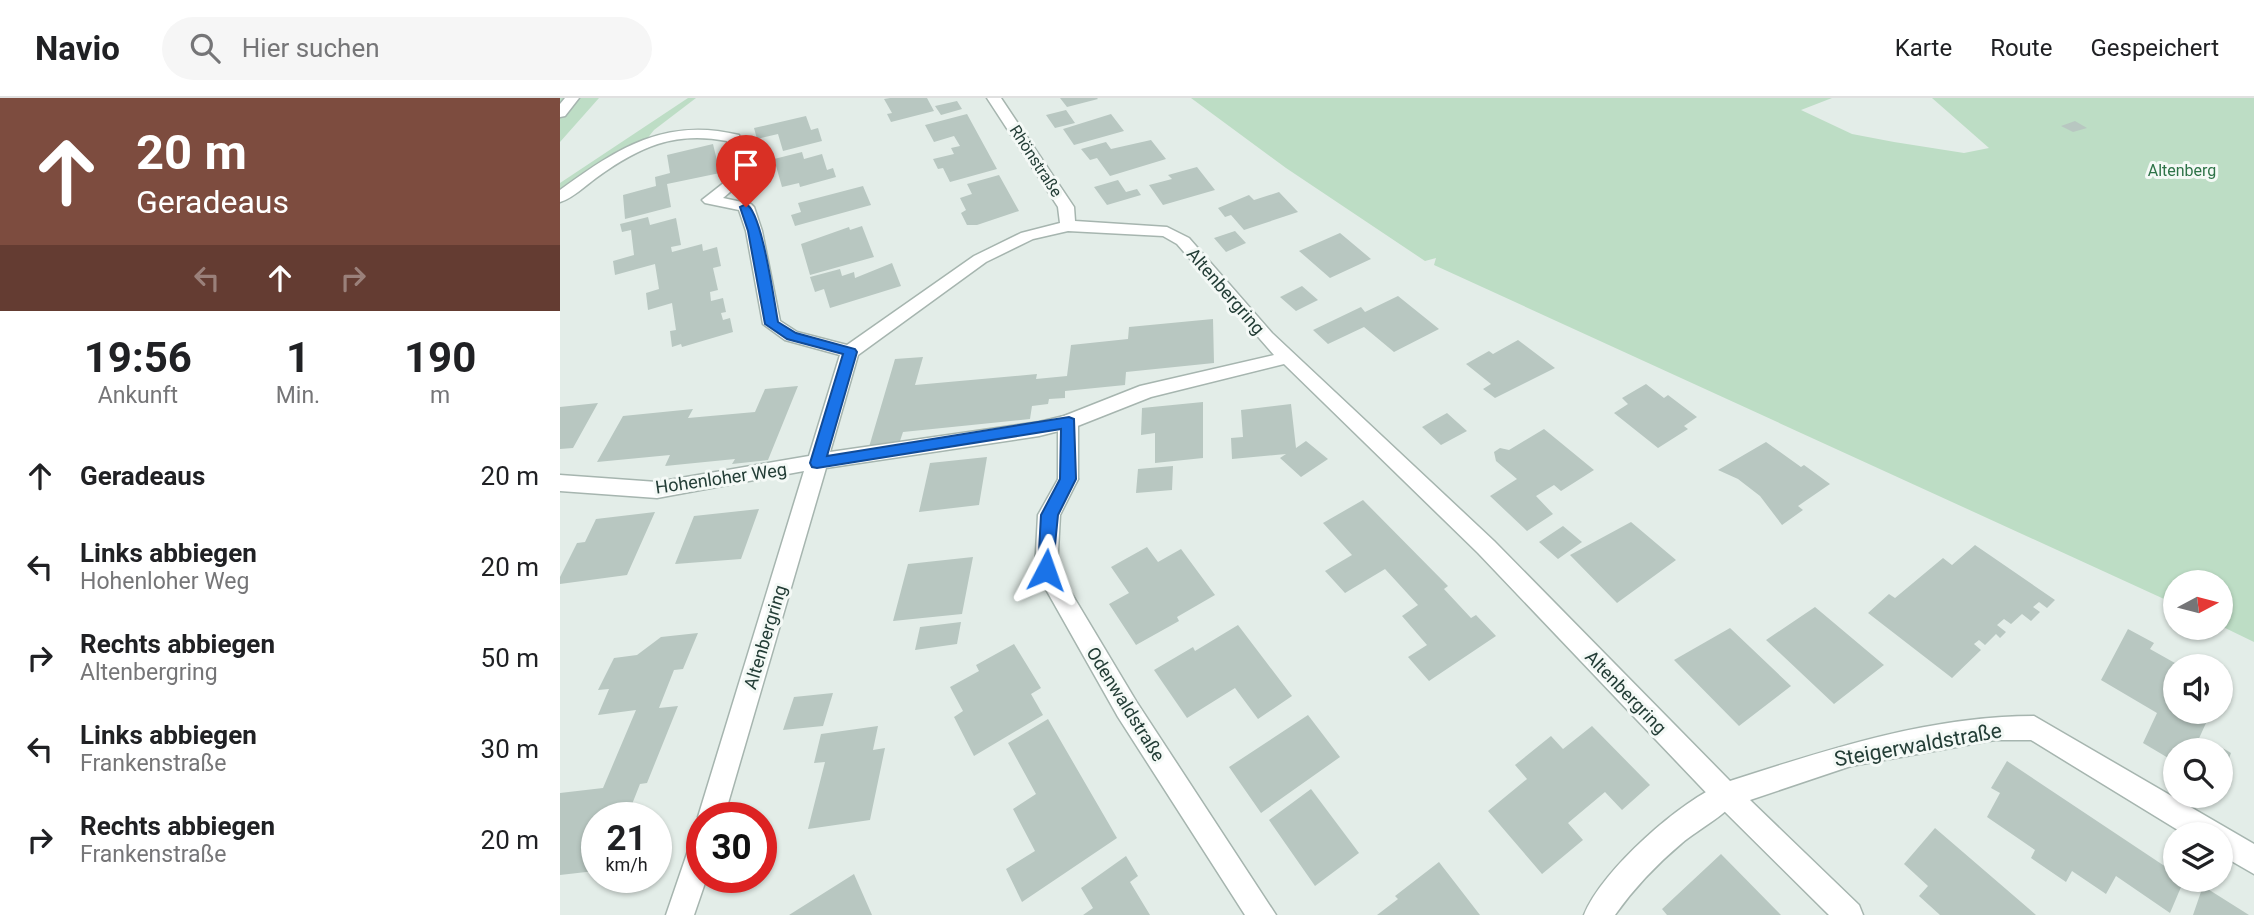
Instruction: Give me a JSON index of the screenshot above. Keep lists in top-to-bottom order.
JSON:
{
  "streets": {
    "street": [
      "Rhönstraße",
      "Altenbergring",
      "Hohenloher Weg",
      "Odenwaldstraße",
      "Steigerwaldstraße"
    ]
  },
  "crossings": [
    ["Rhönstraße", "Altenbergring"],
    ["Altenbergring", "Hohenloher Weg"],
    ["Altenbergring", "Steigerwaldstraße"],
    ["Hohenloher Weg", "Odenwaldstraße"]
  ],
  "parks": ["Altenberg"],
  "north": "right",
  "page": {
    "header": "Navio",
    "search": "Hier suchen",
    "nav": ["Karte", "Route", "Gespeichert"],
    "turn": ["20 m", "Geradeaus"],
    "eta": [
      "19:56",
      "Ankunft",
      "1",
      "Min.",
      "190",
      "m"
    ],
    "list": [
      {
        "name": "Geradeaus",
        "value": "20 m"
      },
      {
        "name": "Links abbiegen",
        "note": "Hohenloher Weg",
        "value": "20 m"
      },
      {
        "name": "Rechts abbiegen",
        "note": "Altenbergring",
        "value": "50 m"
      },
      {
        "name": "Links abbiegen",
        "note": "Frankenstraße",
        "value": "30 m"
      },
      {
        "name": "Rechts abbiegen",
        "note": "Frankenstraße",
        "value": "20 m"
      }
    ],
    "speed": "21 km/h",
    "limit": "30"
  }
}
